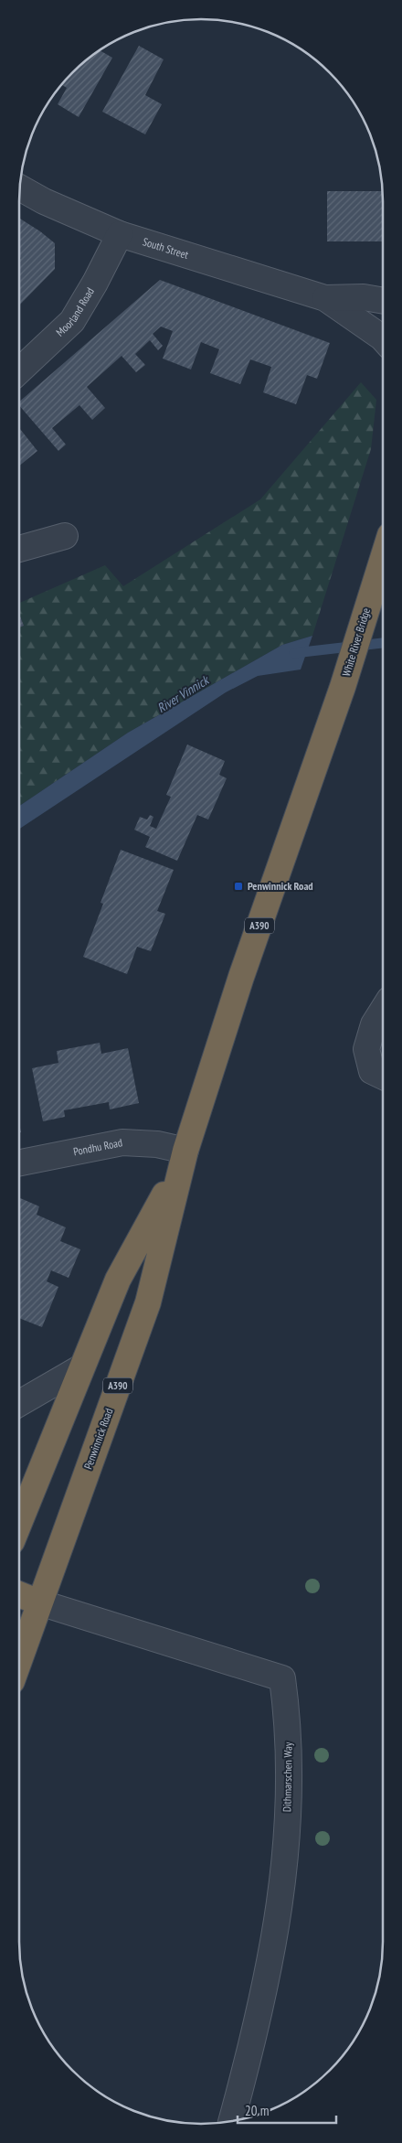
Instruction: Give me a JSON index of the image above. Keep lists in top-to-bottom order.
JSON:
{
  "streets": {
    "highway": ["White River Bridge", "A390", "Penwinnick Road"],
    "street": [
      "South Street",
      "Moorland Road",
      "Pondhu Road",
      "Dithmarschen Way"
    ]
  },
  "crossings": [
    ["South Street", "Moorland Road"],
    ["White River Bridge", "Penwinnick Road"],
    ["Pondhu Road", "Penwinnick Road"],
    ["Penwinnick Road", "Dithmarschen Way"]
  ],
  "water": ["River Vinnick"],
  "places": {
    "transit": ["Penwinnick Road"]
  },
  "scale_bar": "20 m"
}
